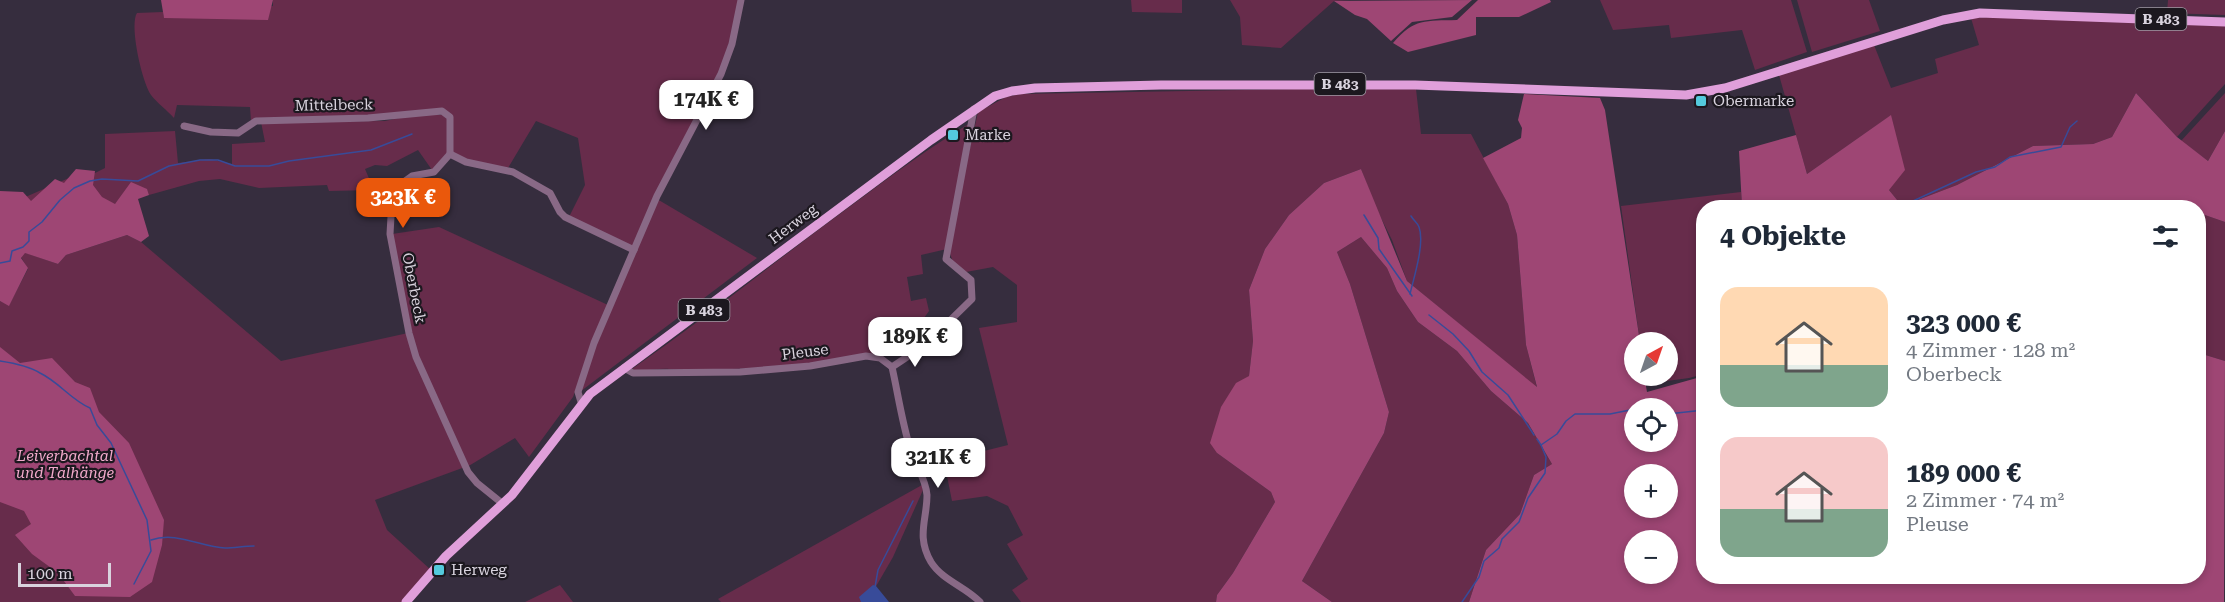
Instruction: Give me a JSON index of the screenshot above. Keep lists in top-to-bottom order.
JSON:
{
  "streets": {
    "main road": ["B 483", "Herweg"],
    "street": ["Mittelbeck", "Oberbeck", "Pleuse"]
  },
  "crossings": [
    ["B 483", "Herweg"],
    ["Mittelbeck", "Oberbeck"],
    ["Herweg", "Oberbeck"],
    ["Herweg", "Pleuse"]
  ],
  "parks": ["Leiverbachtal und Talhänge"],
  "places": {
    "transit": ["Obermarke", "Marke", "Herweg"]
  },
  "scale_bar": "100 m",
  "north": "top right",
  "page": {
    "price": [
      "174K €",
      "323K €",
      "189K €",
      "321K €"
    ],
    "heading": "4 Objekte",
    "list": [
      {
        "name": "323 000 €",
        "note": "4 Zimmer · 128 m² · Oberbeck"
      },
      {
        "name": "189 000 €",
        "note": "2 Zimmer · 74 m² · Pleuse"
      }
    ],
    "map_buttons": ["+", "−"],
    "scale": "100 m"
  }
}
